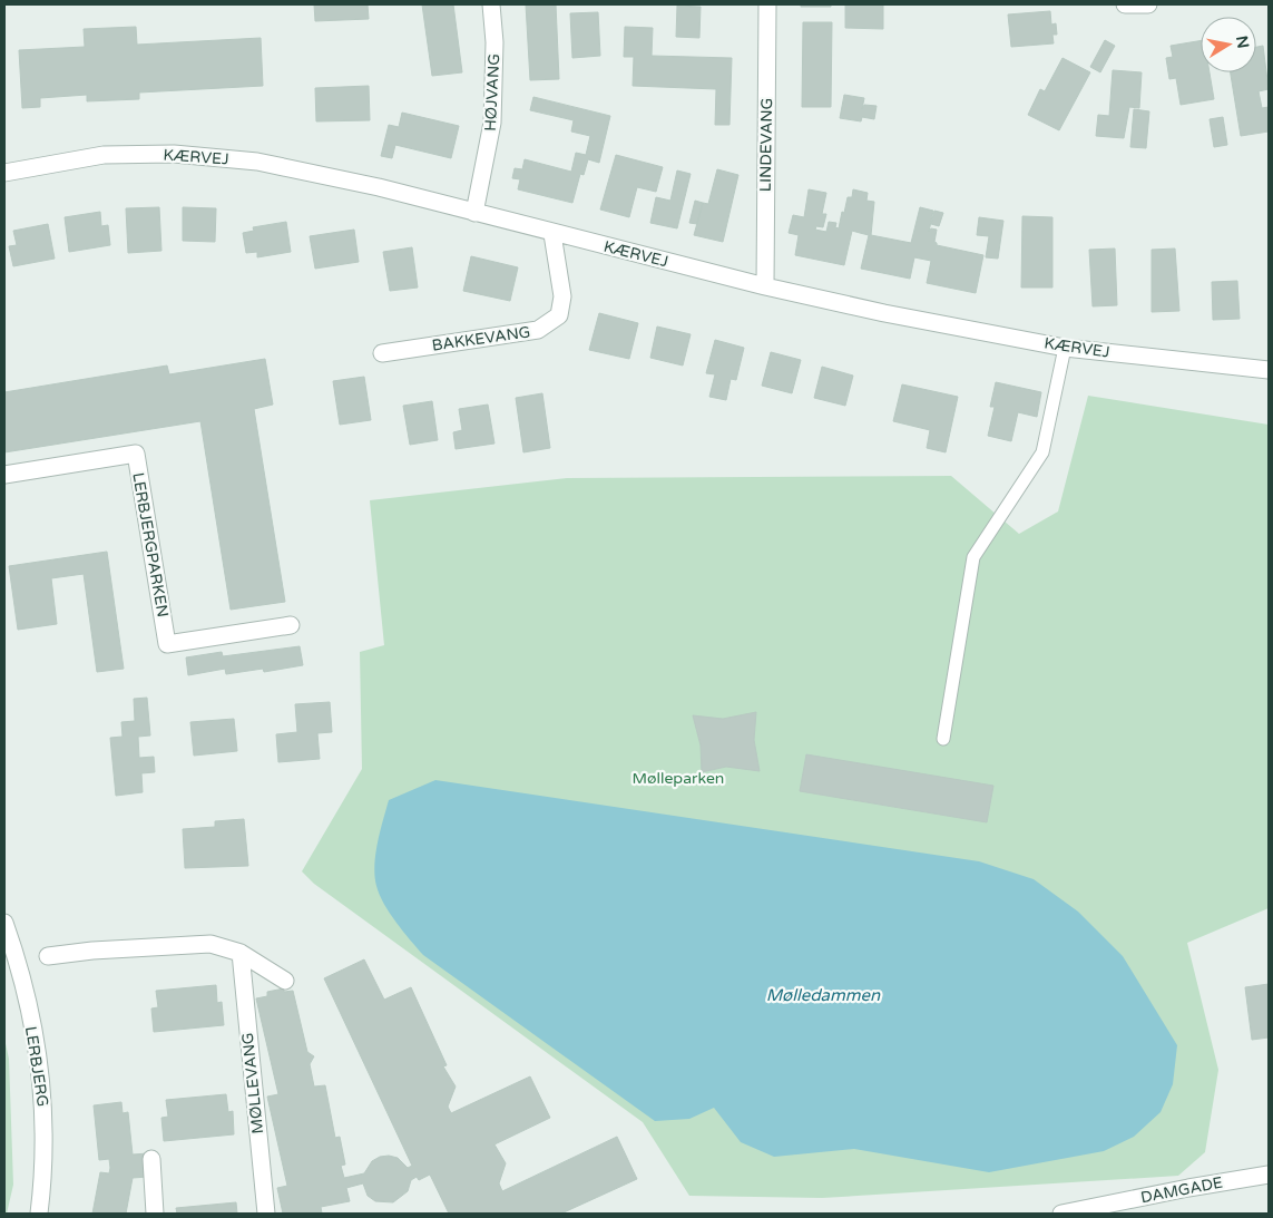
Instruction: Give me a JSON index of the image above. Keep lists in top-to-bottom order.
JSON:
{
  "streets": {
    "street": [
      "HØJVANG",
      "LINDEVANG",
      "KÆRVEJ",
      "BAKKEVANG",
      "LERBJERGPARKEN",
      "LERBJERG",
      "MØLLEVANG",
      "DAMGADE"
    ]
  },
  "crossings": [
    ["HØJVANG", "KÆRVEJ"],
    ["LINDEVANG", "KÆRVEJ"],
    ["KÆRVEJ", "BAKKEVANG"]
  ],
  "water": ["Mølledammen"],
  "parks": ["Mølleparken"],
  "north": "right"
}
